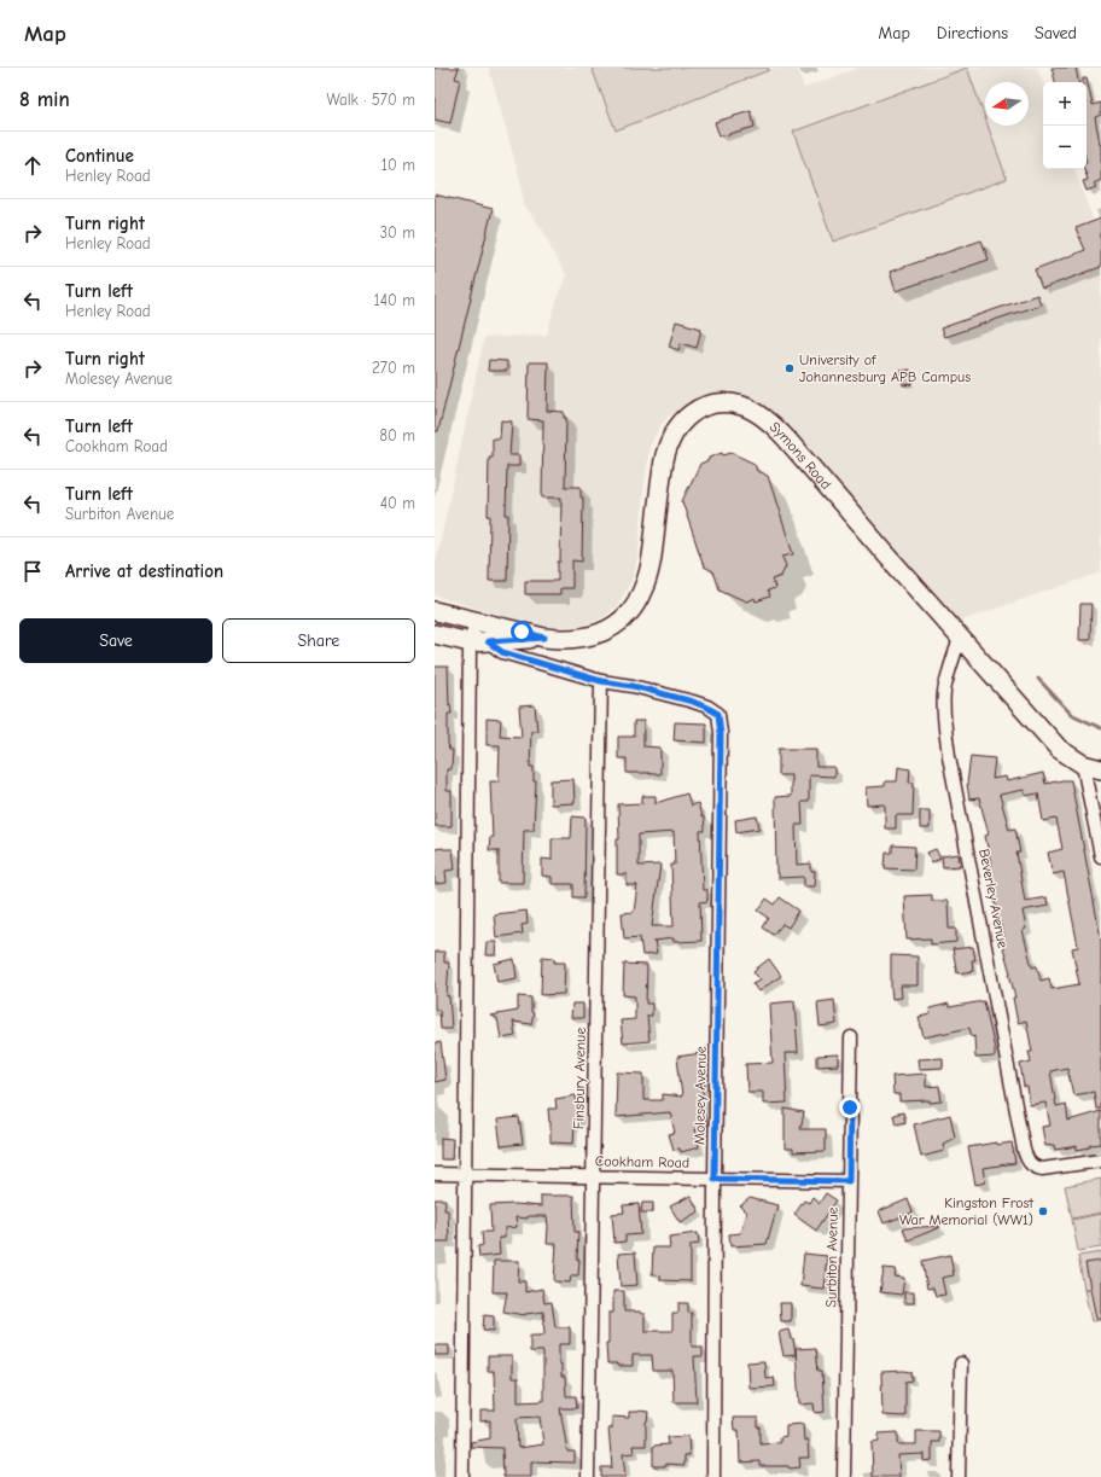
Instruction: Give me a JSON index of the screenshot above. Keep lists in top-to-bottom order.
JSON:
{
  "streets": {
    "main road": ["Symons Road"],
    "street": [
      "Beverley Avenue",
      "Finsbury Avenue",
      "Molesey Avenue",
      "Cookham Road",
      "Surbiton Avenue"
    ]
  },
  "crossings": [
    ["Symons Road", "Beverley Avenue"],
    ["Finsbury Avenue", "Molesey Avenue"],
    ["Finsbury Avenue", "Cookham Road"],
    ["Molesey Avenue", "Cookham Road"],
    ["Cookham Road", "Surbiton Avenue"]
  ],
  "places": ["University of Johannesburg APB Campus", "Kingston Frost War Memorial (WW1)"],
  "north": "left",
  "page": {
    "header": "Map",
    "nav": ["Map", "Directions", "Saved"],
    "heading": ["8 min", "Walk · 570 m"],
    "map_buttons": ["+", "−"],
    "list": [
      ["Continue", "Henley Road", "10 m"],
      ["Turn right", "Henley Road", "30 m"],
      ["Turn left", "Henley Road", "140 m"],
      ["Turn right", "Molesey Avenue", "270 m"],
      ["Turn left", "Cookham Road", "80 m"],
      ["Turn left", "Surbiton Avenue", "40 m"],
      "Arrive at destination"
    ],
    "buttons": ["Save", "Share"]
  }
}
